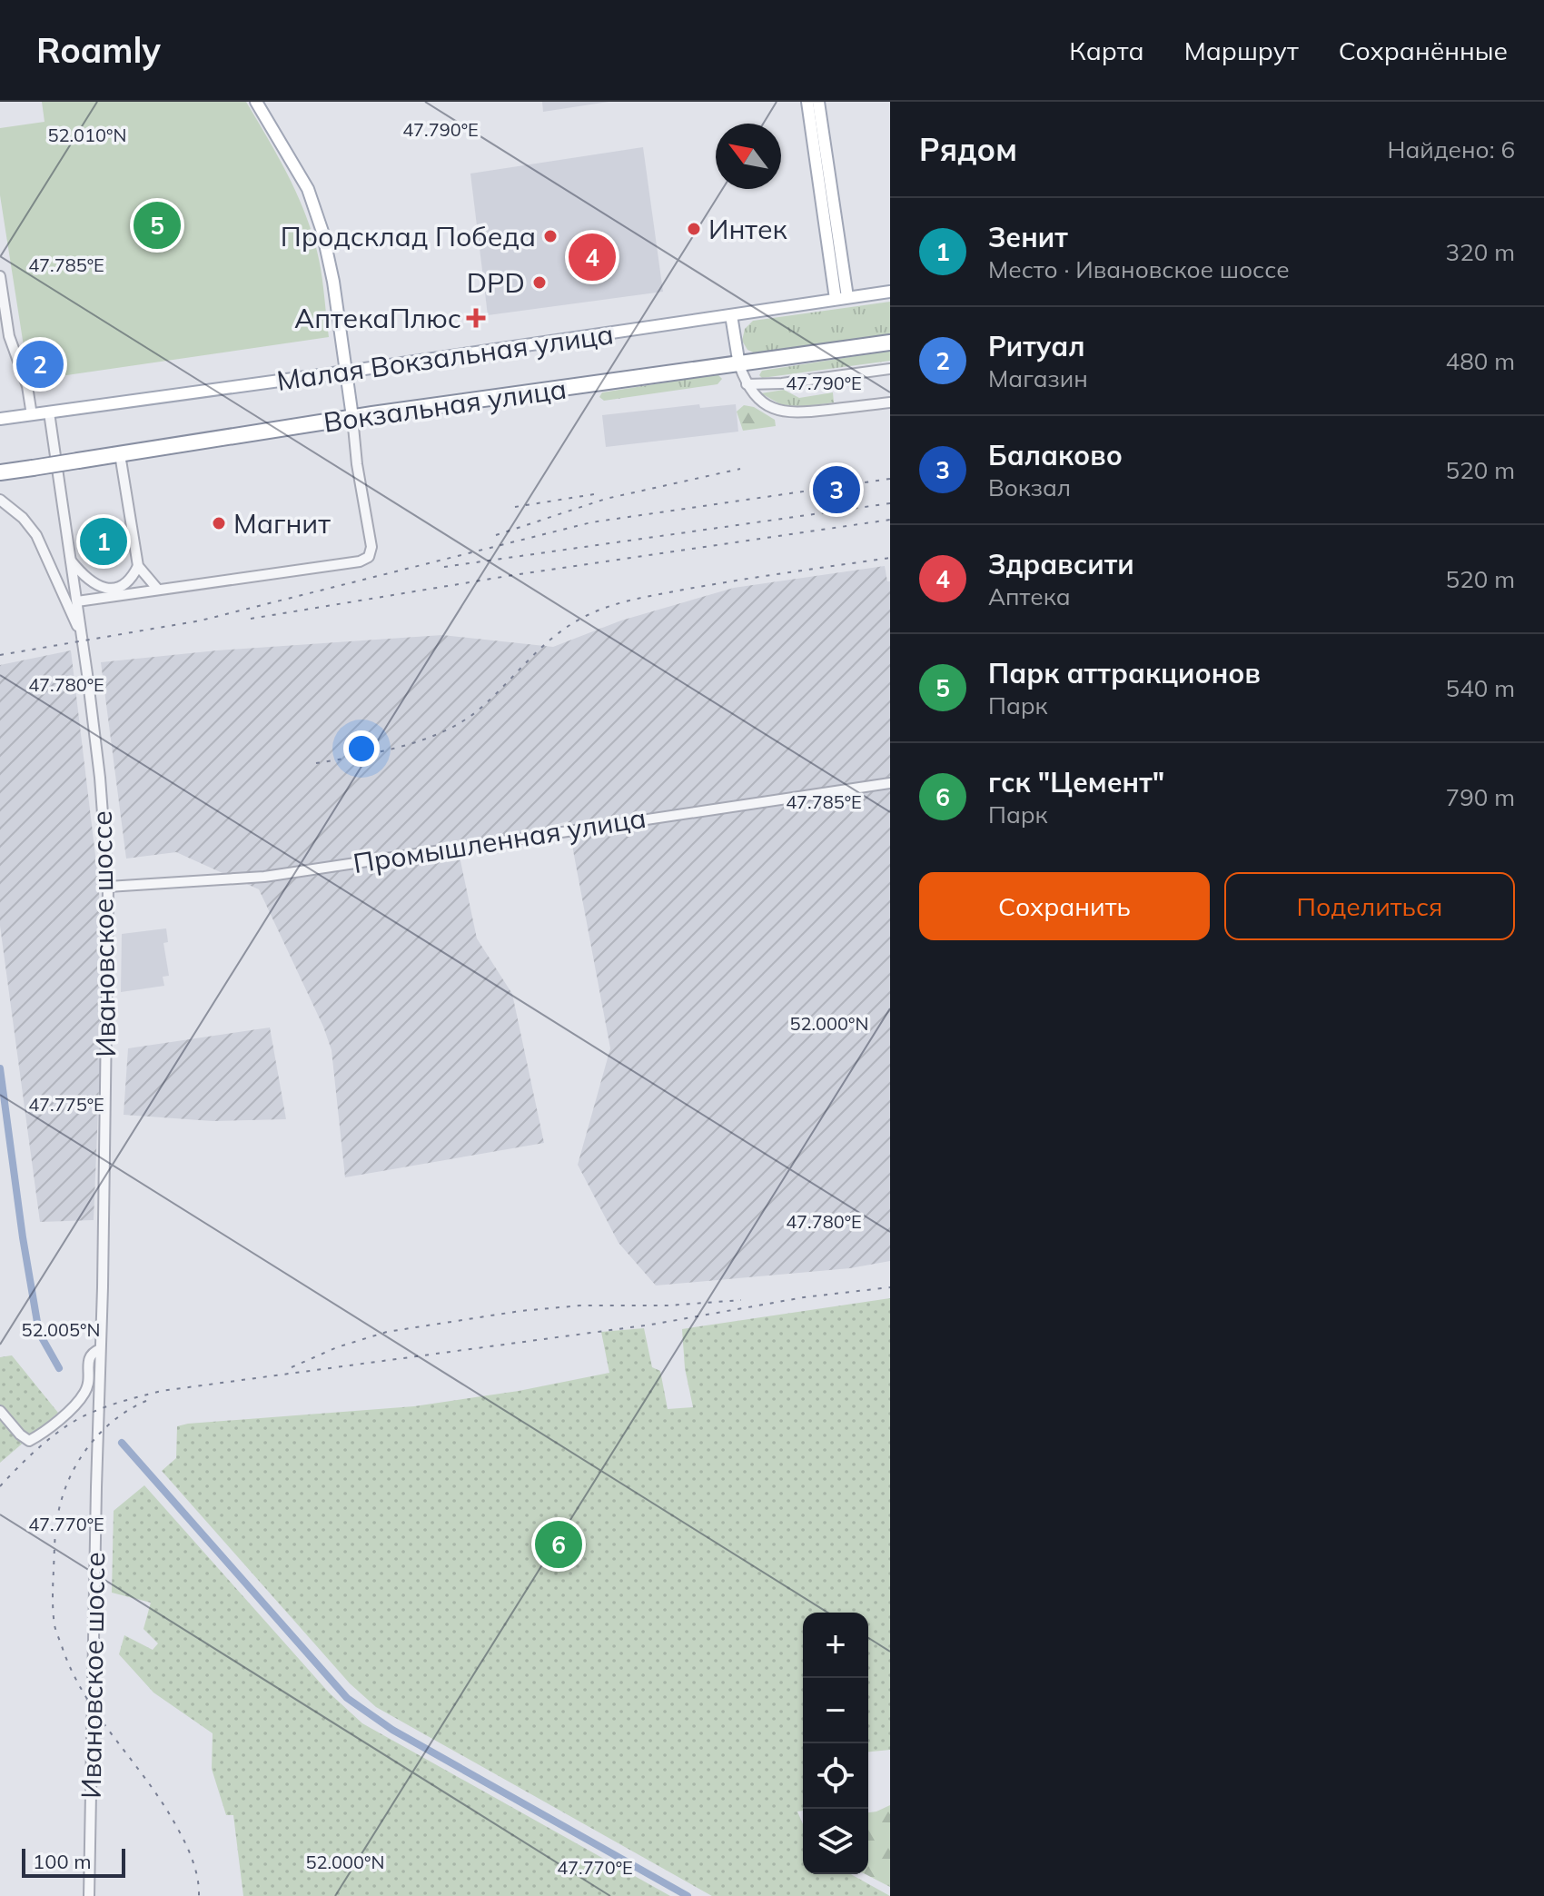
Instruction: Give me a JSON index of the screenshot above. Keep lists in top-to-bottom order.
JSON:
{
  "streets": {
    "highway": ["Вокзальная улица"],
    "main road": ["Малая Вокзальная улица"],
    "street": ["Промышленная улица", "Ивановское шоссе"]
  },
  "crossings": [
    ["Малая Вокзальная улица", "Ивановское шоссе"],
    ["Промышленная улица", "Ивановское шоссе"]
  ],
  "places": {
    "other": [
      "Интек",
      "Продсклад Победа",
      "DPD",
      "Магнит"
    ],
    "health": ["АптекаПлюс"]
  },
  "scale_bar": "100 m",
  "north": "top left",
  "page": {
    "header": "Roamly",
    "nav": ["Карта", "Маршрут", "Сохранённые"],
    "heading": ["Рядом", "Найдено: 6"],
    "list": [
      {
        "mark": "1",
        "name": "Зенит",
        "note": "Место · Ивановское шоссе",
        "value": "320 m"
      },
      {
        "mark": "2",
        "name": "Ритуал",
        "note": "Магазин",
        "value": "480 m"
      },
      {
        "mark": "3",
        "name": "Балаково",
        "note": "Вокзал",
        "value": "520 m"
      },
      {
        "mark": "4",
        "name": "Здравсити",
        "note": "Аптека",
        "value": "520 m"
      },
      {
        "mark": "5",
        "name": "Парк аттракционов",
        "note": "Парк",
        "value": "540 m"
      },
      {
        "mark": "6",
        "name": "гск \"Цемент\"",
        "note": "Парк",
        "value": "790 m"
      }
    ],
    "pins": [
      "5",
      "4",
      "2",
      "3",
      "1",
      "6"
    ],
    "buttons": ["Сохранить", "Поделиться"],
    "map_buttons": ["+", "−"],
    "scale": "100 m"
  },
  "coordinates": [
    "47.790°E",
    "52.010°N",
    "47.785°E",
    "47.780°E",
    "52.000°N",
    "47.775°E",
    "52.005°N",
    "47.770°E"
  ]
}
